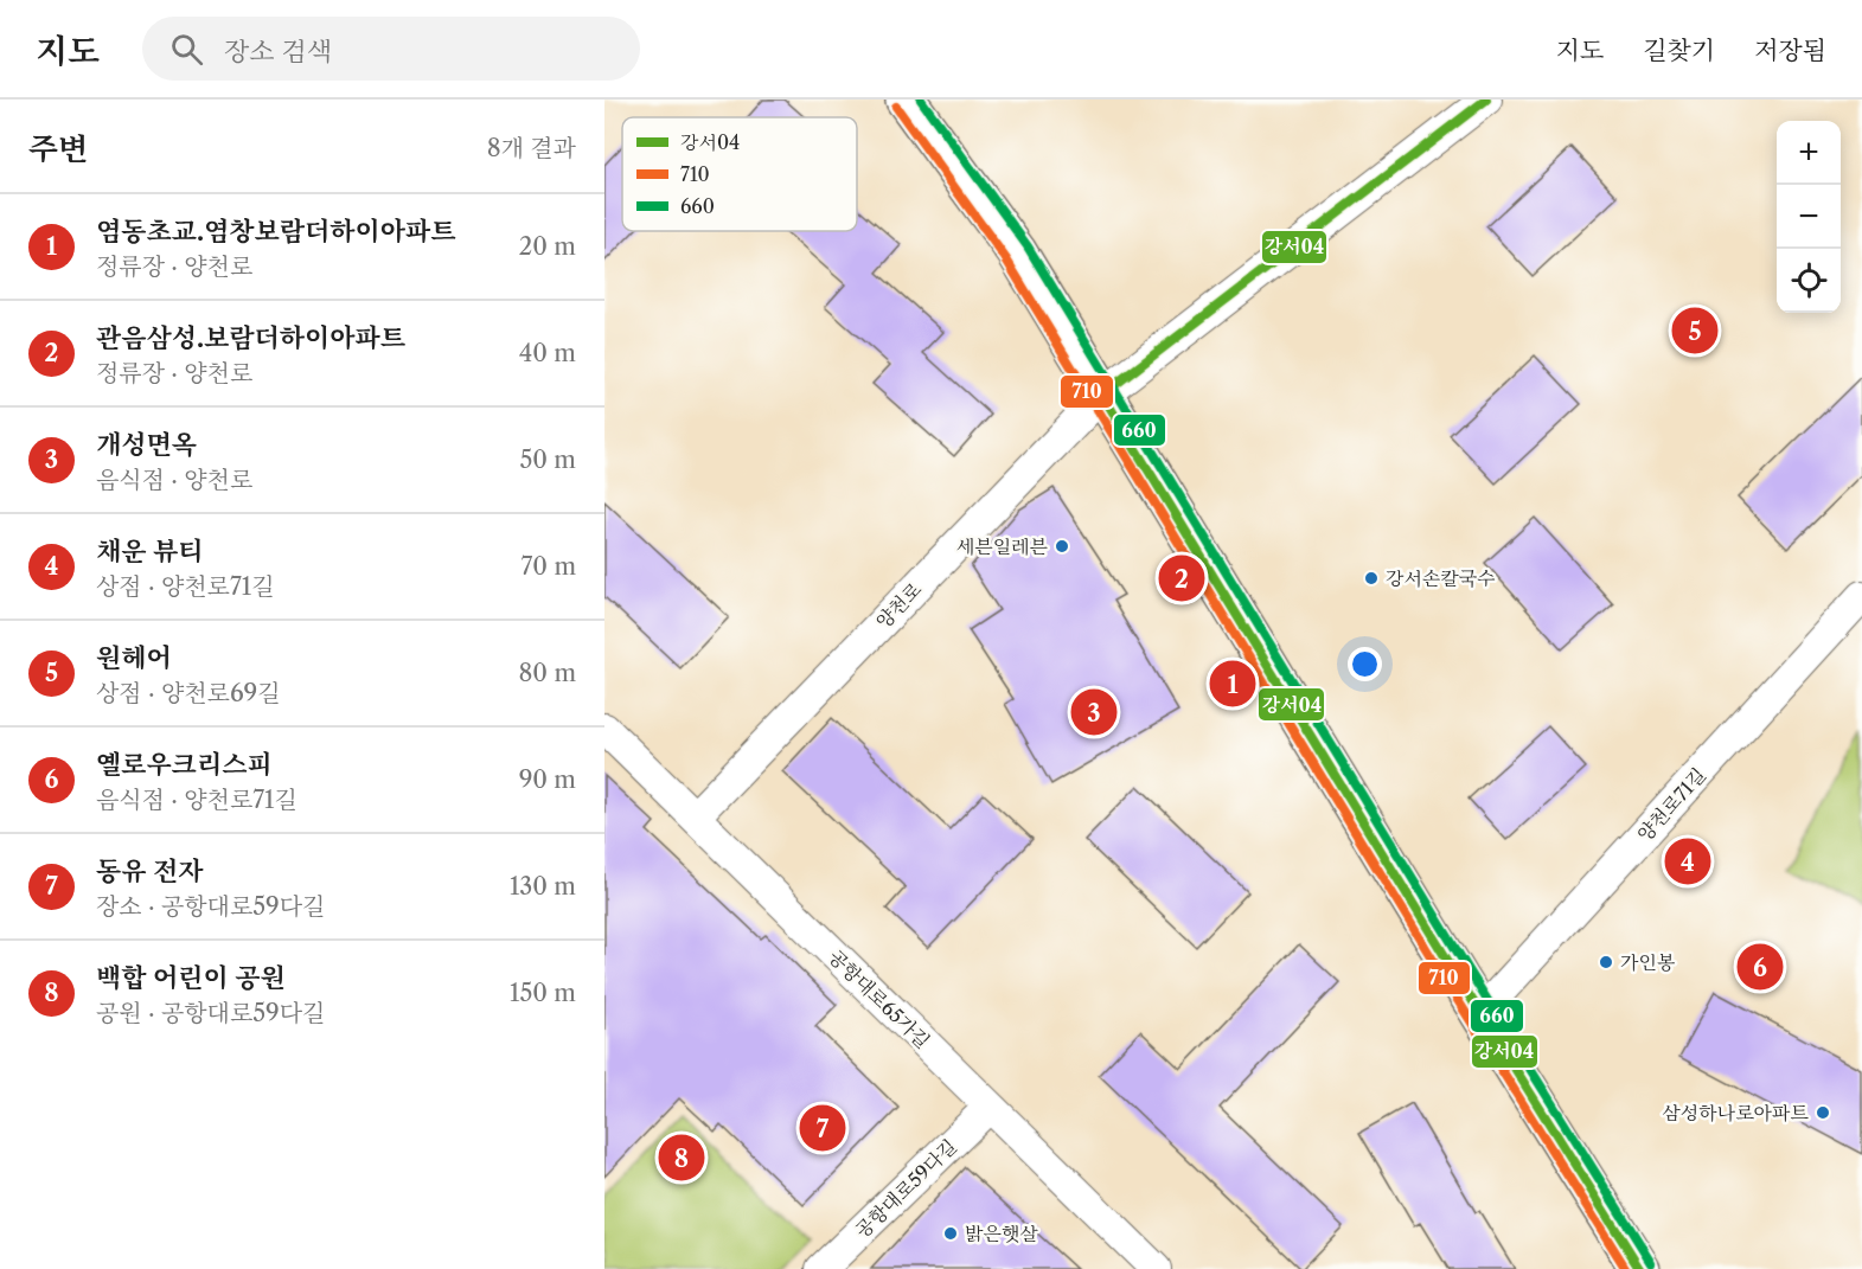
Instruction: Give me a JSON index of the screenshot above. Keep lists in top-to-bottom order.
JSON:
{
  "streets": {
    "street": [
      "양천로",
      "양천로71길",
      "공항대로65가길",
      "공항대로59다길"
    ]
  },
  "crossings": [
    ["양천로", "공항대로65가길"],
    ["공항대로65가길", "공항대로59다길"]
  ],
  "places": [
    "세븐일레븐",
    "강서손칼국수",
    "가인봉",
    "삼성하나로아파트",
    "밝은햇살"
  ],
  "lines": ["transit line 강서04", "transit line 660", "transit line 710"],
  "legend": ["강서04", "710", "660"],
  "page": {
    "header": "지도",
    "search": "장소 검색",
    "nav": ["지도", "길찾기", "저장됨"],
    "heading": ["주변", "8개 결과"],
    "map_buttons": ["+", "−"],
    "list": [
      {
        "mark": "1",
        "name": "염동초교.염창보람더하이아파트",
        "note": "정류장 · 양천로",
        "value": "20 m"
      },
      {
        "mark": "2",
        "name": "관음삼성.보람더하이아파트",
        "note": "정류장 · 양천로",
        "value": "40 m"
      },
      {
        "mark": "3",
        "name": "개성면옥",
        "note": "음식점 · 양천로",
        "value": "50 m"
      },
      {
        "mark": "4",
        "name": "채운 뷰티",
        "note": "상점 · 양천로71길",
        "value": "70 m"
      },
      {
        "mark": "5",
        "name": "원헤어",
        "note": "상점 · 양천로69길",
        "value": "80 m"
      },
      {
        "mark": "6",
        "name": "옐로우크리스피",
        "note": "음식점 · 양천로71길",
        "value": "90 m"
      },
      {
        "mark": "7",
        "name": "동유 전자",
        "note": "장소 · 공항대로59다길",
        "value": "130 m"
      },
      {
        "mark": "8",
        "name": "백합 어린이 공원",
        "note": "공원 · 공항대로59다길",
        "value": "150 m"
      }
    ],
    "pins": [
      "5",
      "2",
      "1",
      "3",
      "4",
      "6",
      "7",
      "8"
    ]
  }
}
